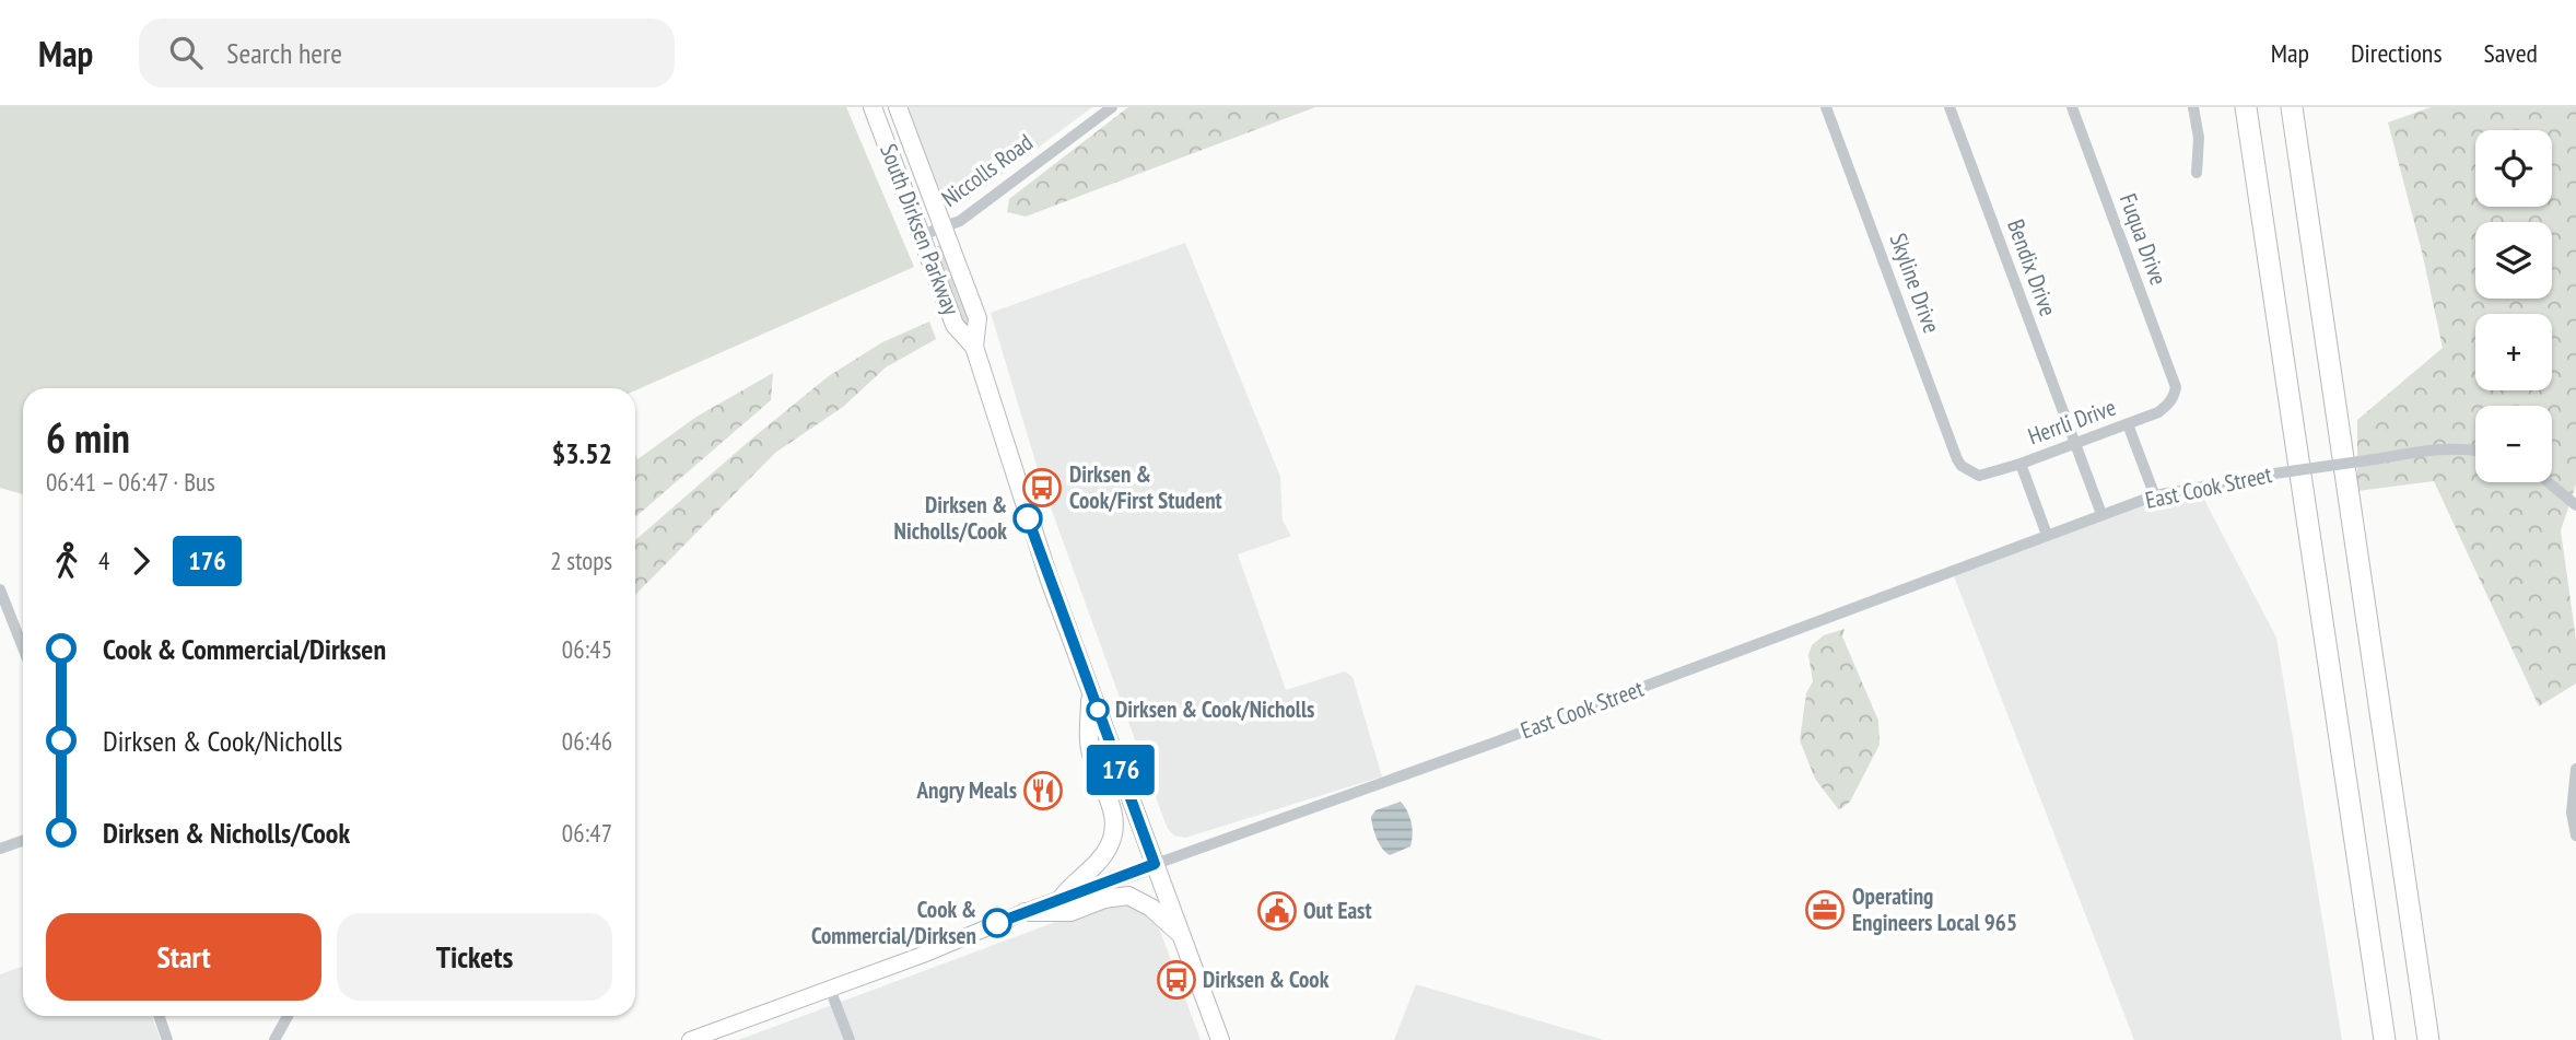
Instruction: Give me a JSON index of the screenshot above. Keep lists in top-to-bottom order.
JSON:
{
  "streets": {
    "main road": ["South Dirksen Parkway"],
    "street": [
      "Niccolls Road",
      "Fuqua Drive",
      "Bendix Drive",
      "Skyline Drive",
      "Herrli Drive",
      "East Cook Street"
    ]
  },
  "crossings": [
    ["Niccolls Road", "South Dirksen Parkway"],
    ["South Dirksen Parkway", "East Cook Street"],
    ["Fuqua Drive", "Herrli Drive"],
    ["Bendix Drive", "Herrli Drive"],
    ["Bendix Drive", "East Cook Street"],
    ["Skyline Drive", "Herrli Drive"]
  ],
  "places": {
    "bus stop": ["Dirksen & Cook/First Student", "Dirksen & Cook"],
    "other": ["Dirksen & Nicholls/Cook", "Dirksen & Cook/Nicholls", "Cook & Commercial/Dirksen"],
    "restaurant": ["Angry Meals"],
    "office": ["Operating Engineers Local 965"],
    "public building": ["Out East"]
  },
  "lines": ["bus line 176"],
  "page": {
    "header": "Map",
    "search": "Search here",
    "nav": ["Map", "Directions", "Saved"],
    "on_map": "176",
    "map_buttons": ["+", "−"],
    "heading": ["6 min", "06:41 – 06:47 · Bus", "$3.52"],
    "legs": ["4", "176", "2 stops"],
    "list": [
      {
        "name": "Cook & Commercial/Dirksen",
        "value": "06:45"
      },
      {
        "name": "Dirksen & Cook/Nicholls",
        "value": "06:46"
      },
      {
        "name": "Dirksen & Nicholls/Cook",
        "value": "06:47"
      }
    ],
    "buttons": ["Start", "Tickets"]
  }
}
